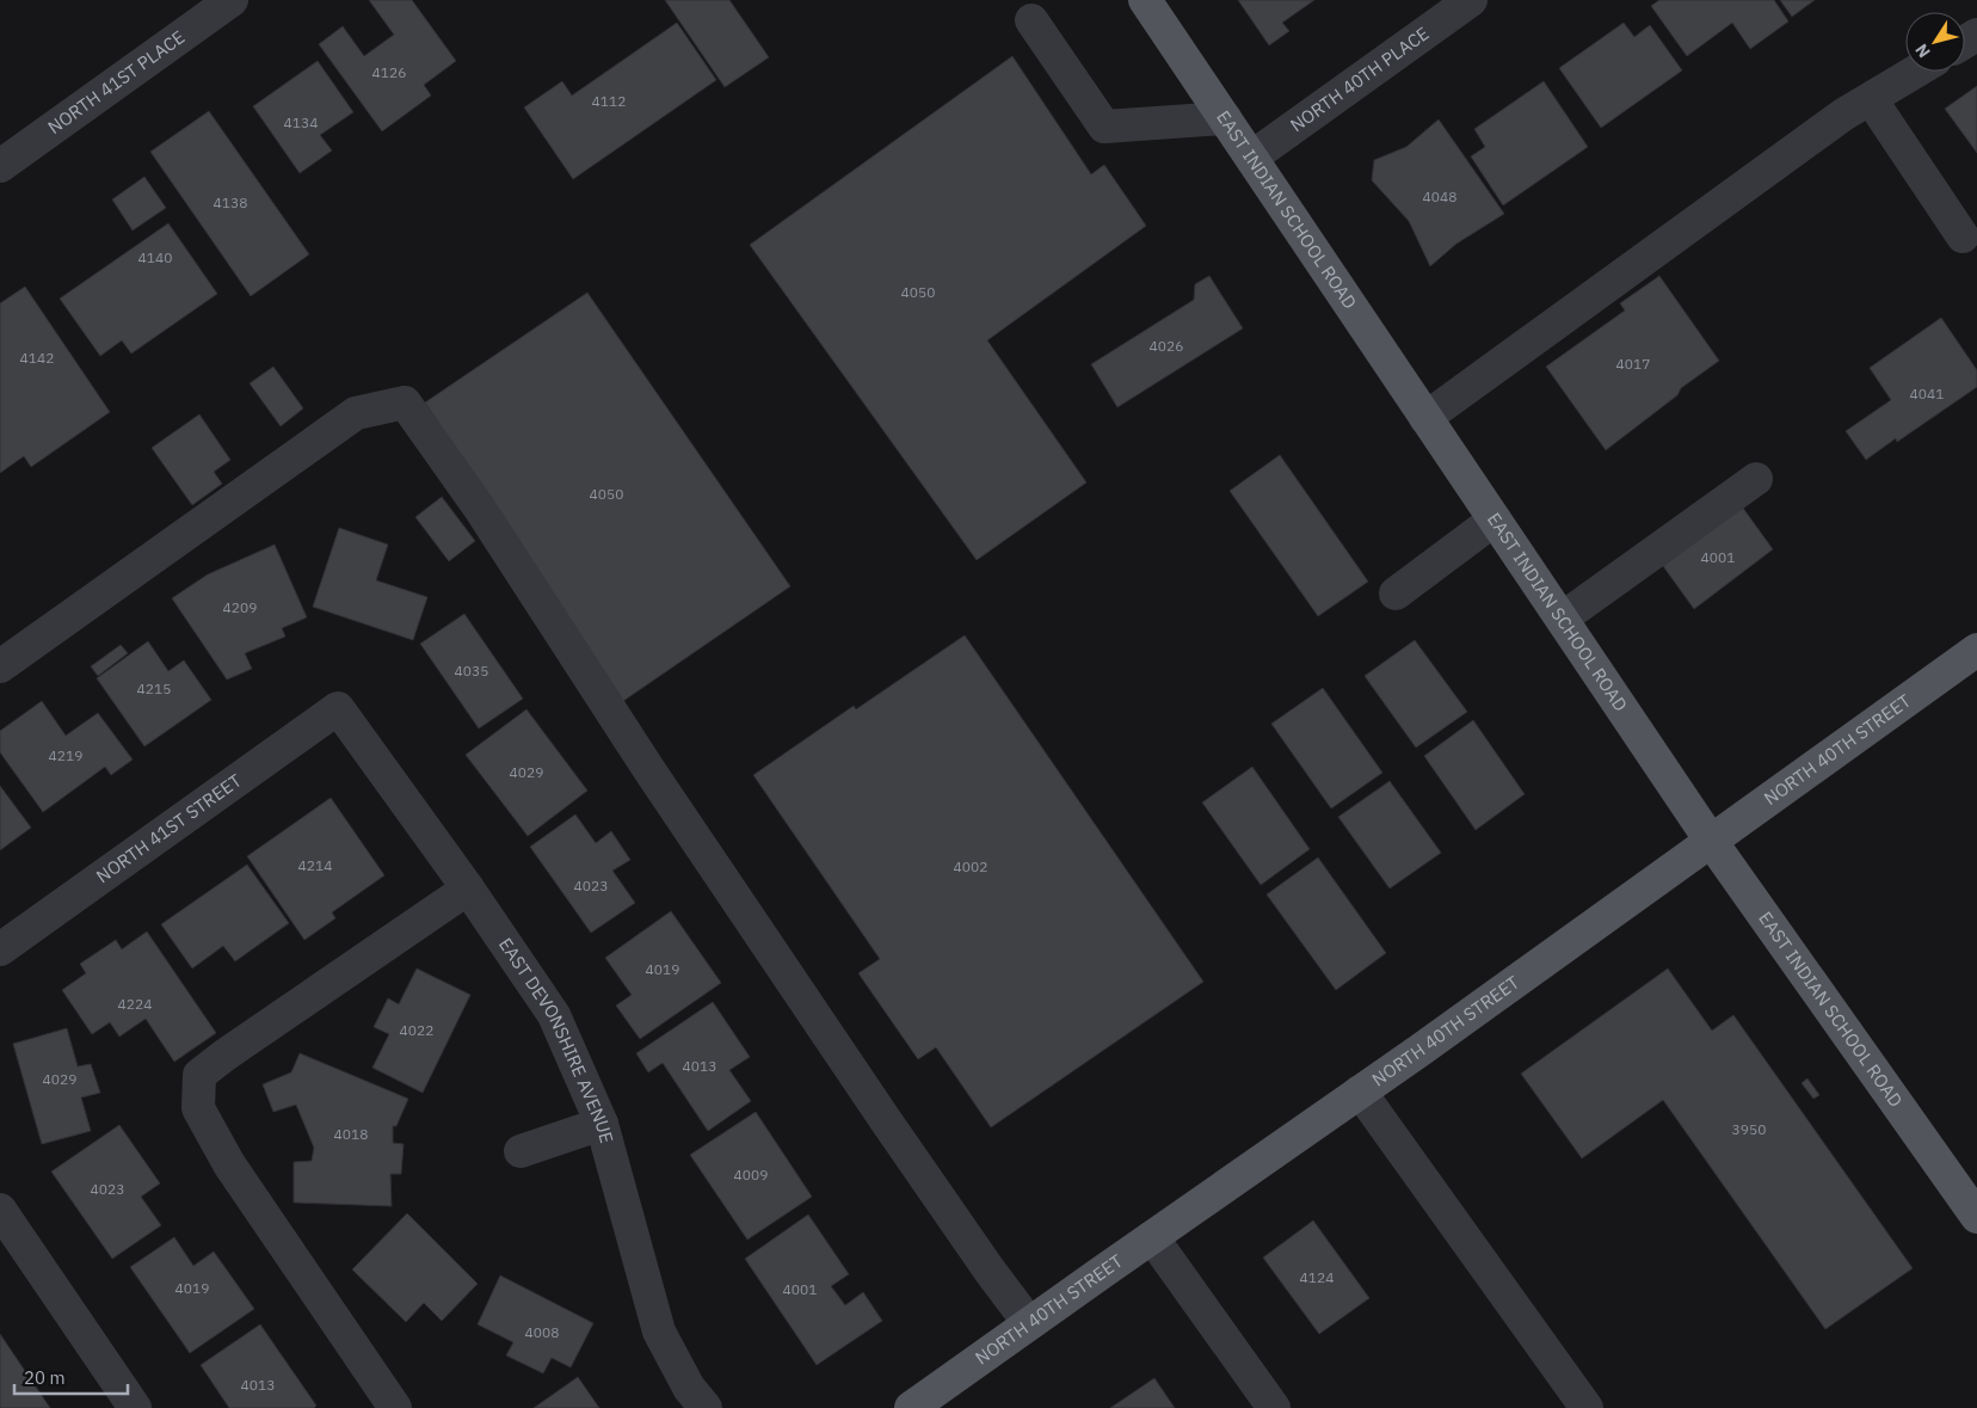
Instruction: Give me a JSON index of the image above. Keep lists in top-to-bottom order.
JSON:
{
  "streets": {
    "main road": ["EAST INDIAN SCHOOL ROAD", "NORTH 40TH STREET"],
    "street": [
      "NORTH 40TH PLACE",
      "NORTH 41ST PLACE",
      "NORTH 41ST STREET",
      "EAST DEVONSHIRE AVENUE"
    ]
  },
  "crossings": [
    ["NORTH 40TH PLACE", "EAST INDIAN SCHOOL ROAD"],
    ["EAST INDIAN SCHOOL ROAD", "NORTH 40TH STREET"],
    ["NORTH 41ST STREET", "EAST DEVONSHIRE AVENUE"]
  ],
  "house_numbers": [
    "4126",
    "4112",
    "4134",
    "4048",
    "4138",
    "4140",
    "4050",
    "4026",
    "4142",
    "4017",
    "4041",
    "4050",
    "4001",
    "4209",
    "4035",
    "4215",
    "4219",
    "4029",
    "4214",
    "4002",
    "4023",
    "4019",
    "4224",
    "4022",
    "4013",
    "4029",
    "3950",
    "4018",
    "4009",
    "4023",
    "4124",
    "4019",
    "4001",
    "4008",
    "4013"
  ],
  "scale_bar": "20 m",
  "north": "bottom left"
}
